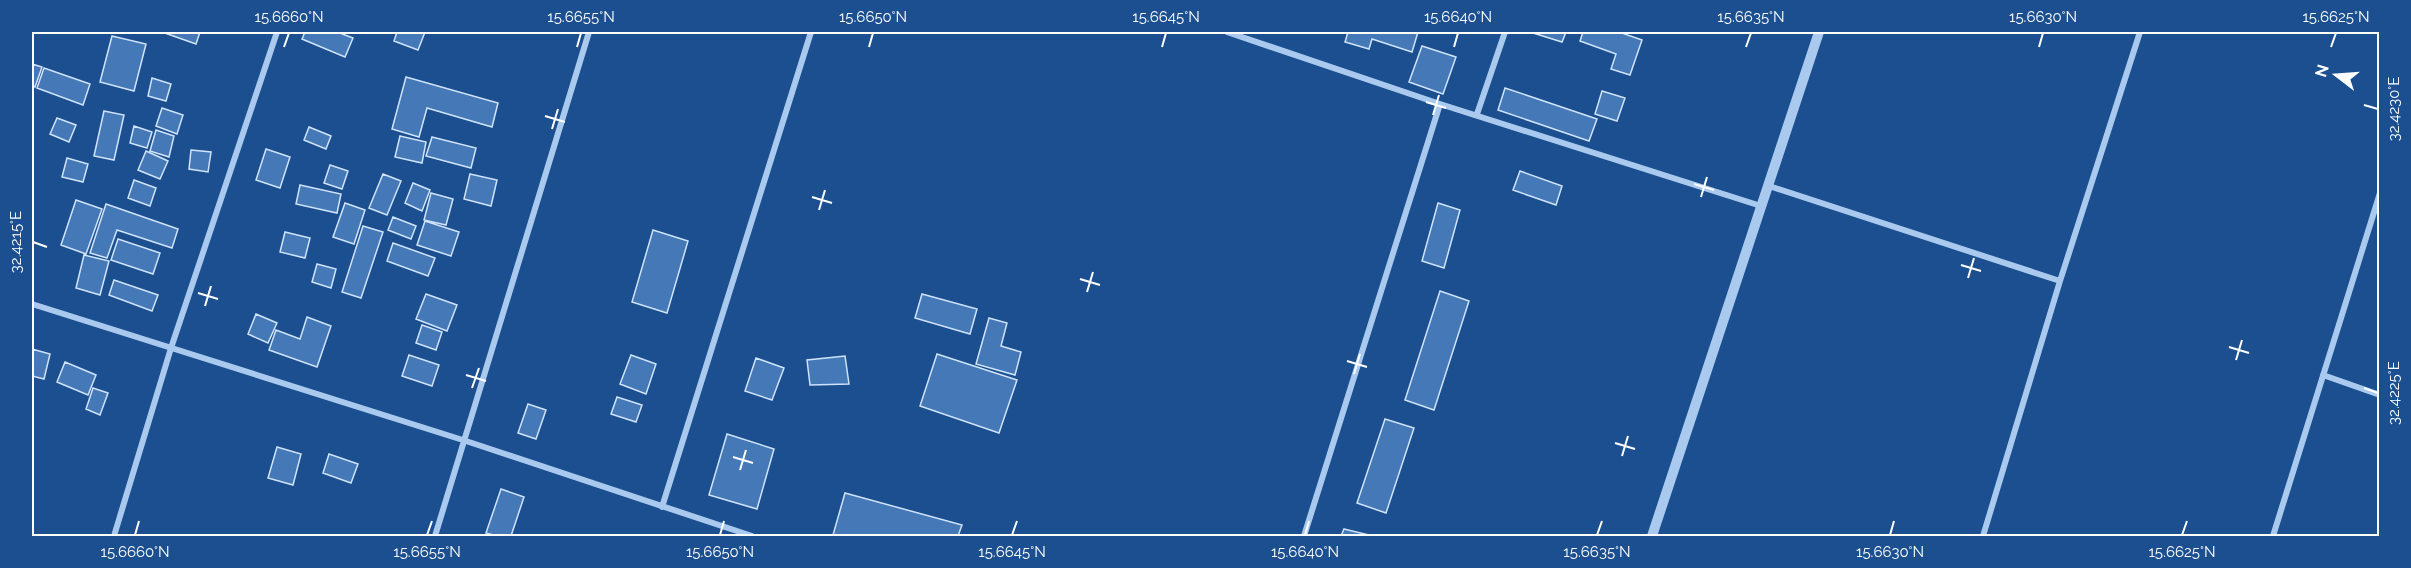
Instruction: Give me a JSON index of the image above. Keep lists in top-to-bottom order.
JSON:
{
  "north": "left",
  "coordinates": [
    "15.6660°N",
    "15.6655°N",
    "15.6650°N",
    "15.6645°N",
    "15.6640°N",
    "15.6635°N",
    "15.6630°N",
    "15.6625°N",
    "32.4230°E",
    "32.4215°E",
    "32.4225°E"
  ]
}
